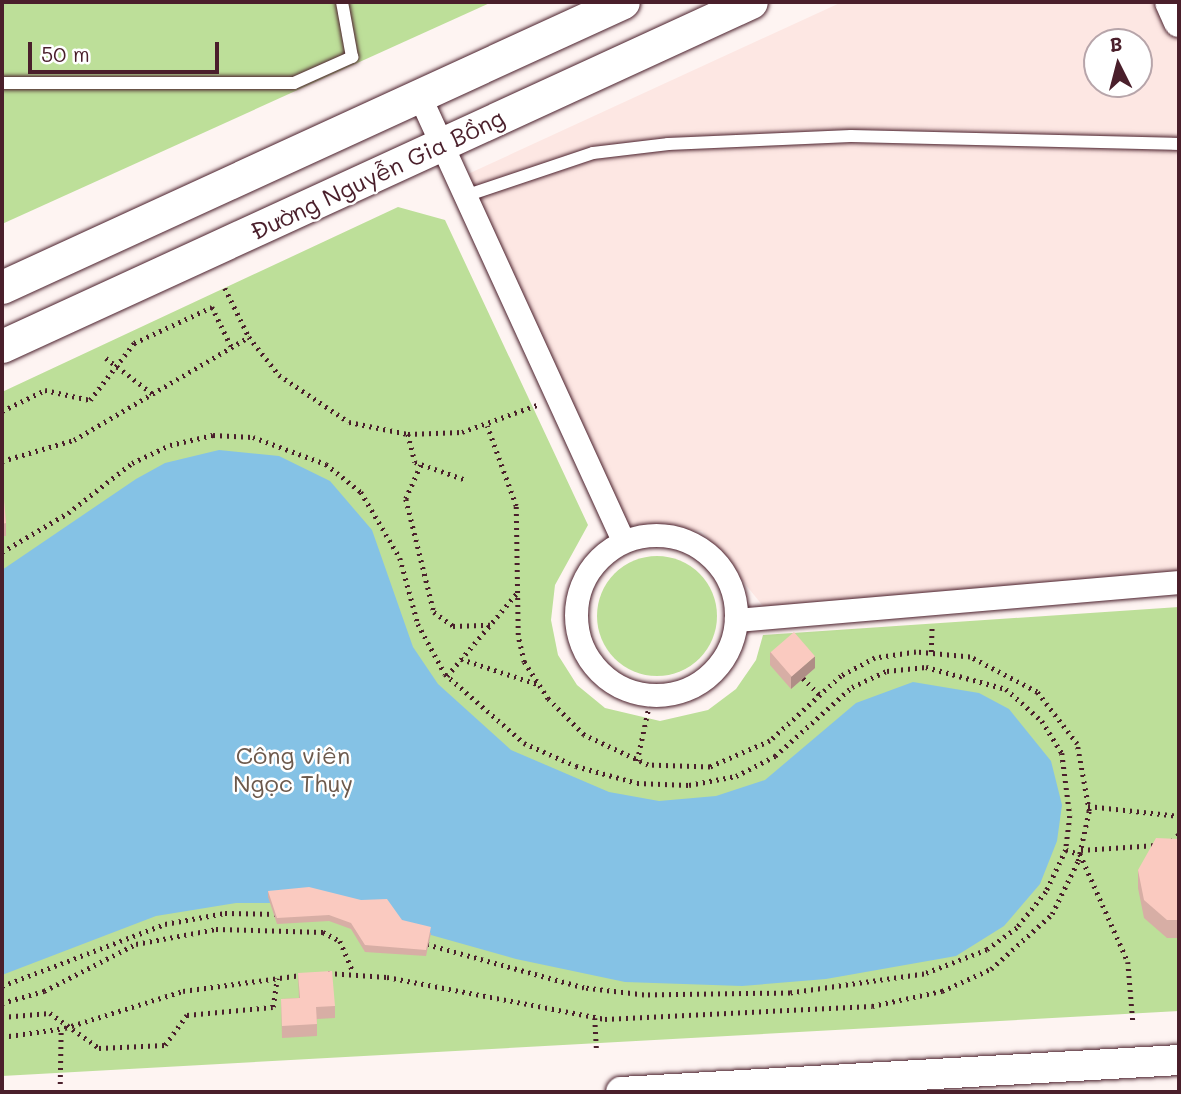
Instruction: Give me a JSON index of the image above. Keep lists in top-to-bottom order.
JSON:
{
  "streets": {
    "main road": ["Đường Nguyễn Gia Bồng"]
  },
  "parks": ["Công viên Ngọc Thụy"],
  "scale_bar": "50 m",
  "north": "top"
}
